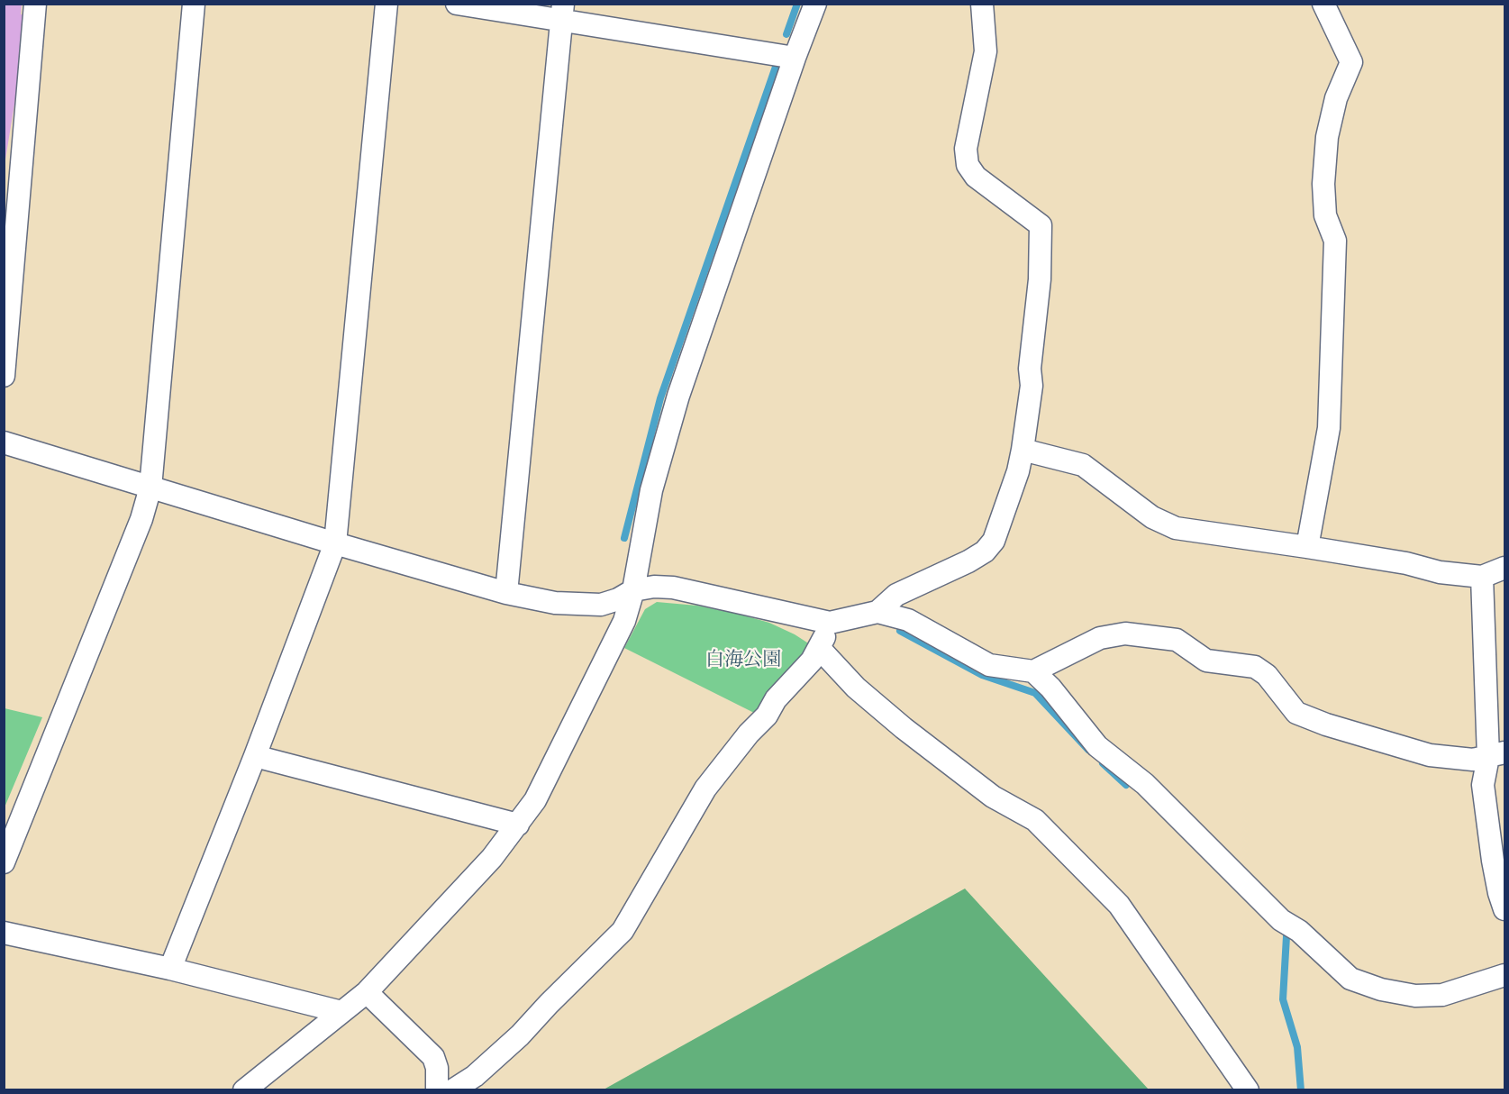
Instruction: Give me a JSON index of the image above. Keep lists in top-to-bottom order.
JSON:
{
  "parks": ["白海公園"]
}
